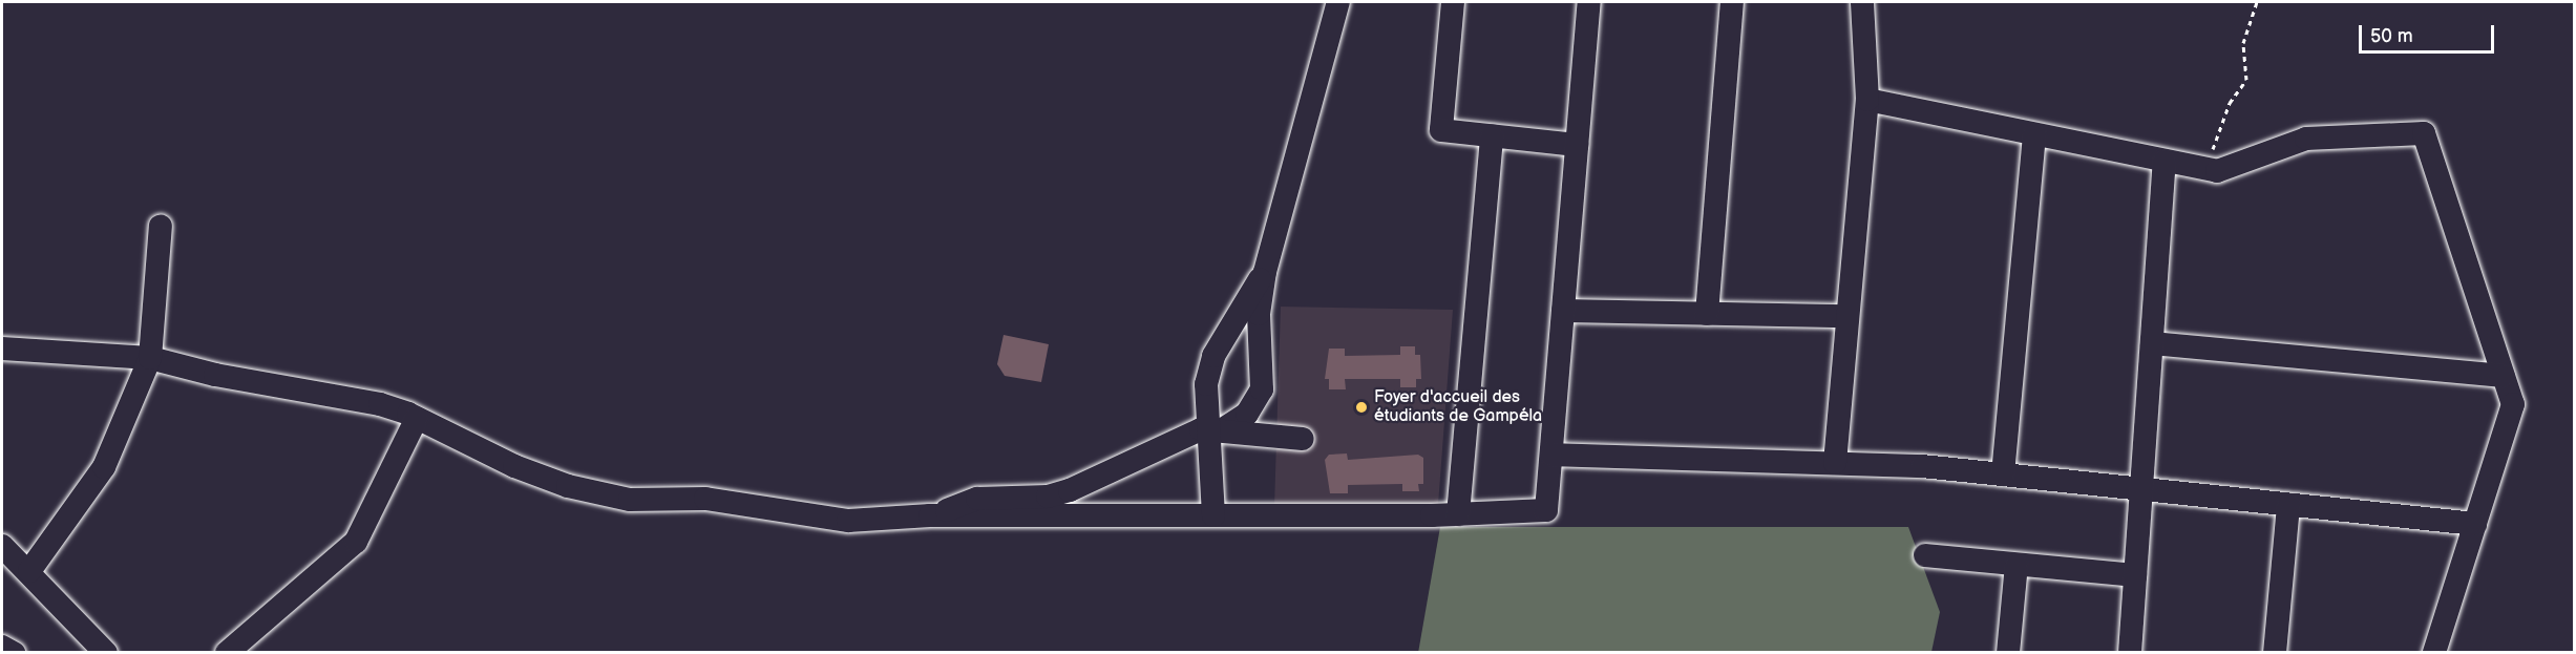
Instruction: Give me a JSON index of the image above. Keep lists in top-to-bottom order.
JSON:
{
  "places": ["Foyer d'accueil des étudiants de Gampéla"],
  "scale_bar": "50 m"
}
